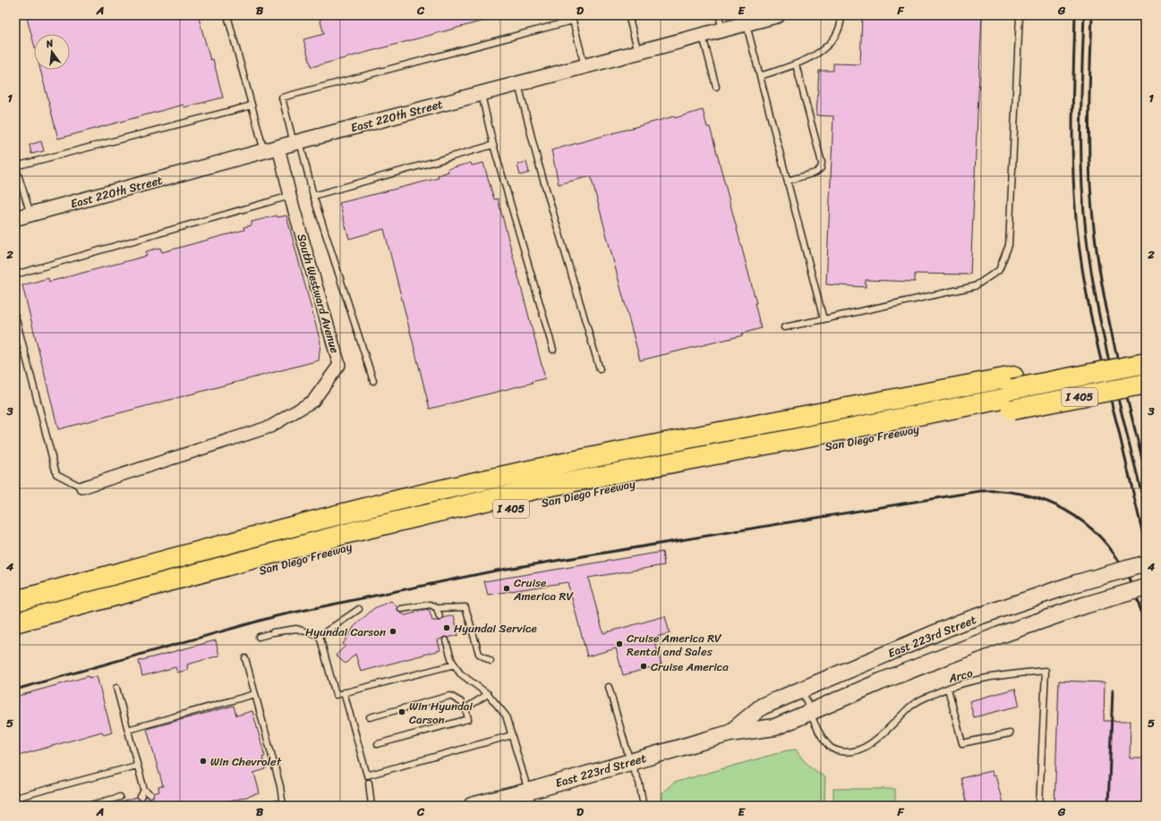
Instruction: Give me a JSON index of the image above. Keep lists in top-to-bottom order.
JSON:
{
  "streets": {
    "highway": ["I 405", "San Diego Freeway"],
    "main road": ["East 223rd Street"],
    "street": ["East 220th Street", "South Westward Avenue"],
    "lane": ["Arco"]
  },
  "crossings": [
    ["East 220th Street", "South Westward Avenue"],
    ["East 223rd Street", "Arco"]
  ],
  "places": [
    "Cruise America RV",
    "Hyundai Service",
    "Hyundai Carson",
    "Cruise America RV Rental and Sales",
    "Cruise America",
    "Win Hyundai Carson",
    "Win Chevrolet"
  ],
  "north": "top",
  "grid": {
    "columns": [
      "A",
      "B",
      "C",
      "D",
      "E",
      "F",
      "G"
    ],
    "rows": [
      "1",
      "2",
      "3",
      "4",
      "5"
    ]
  }
}
